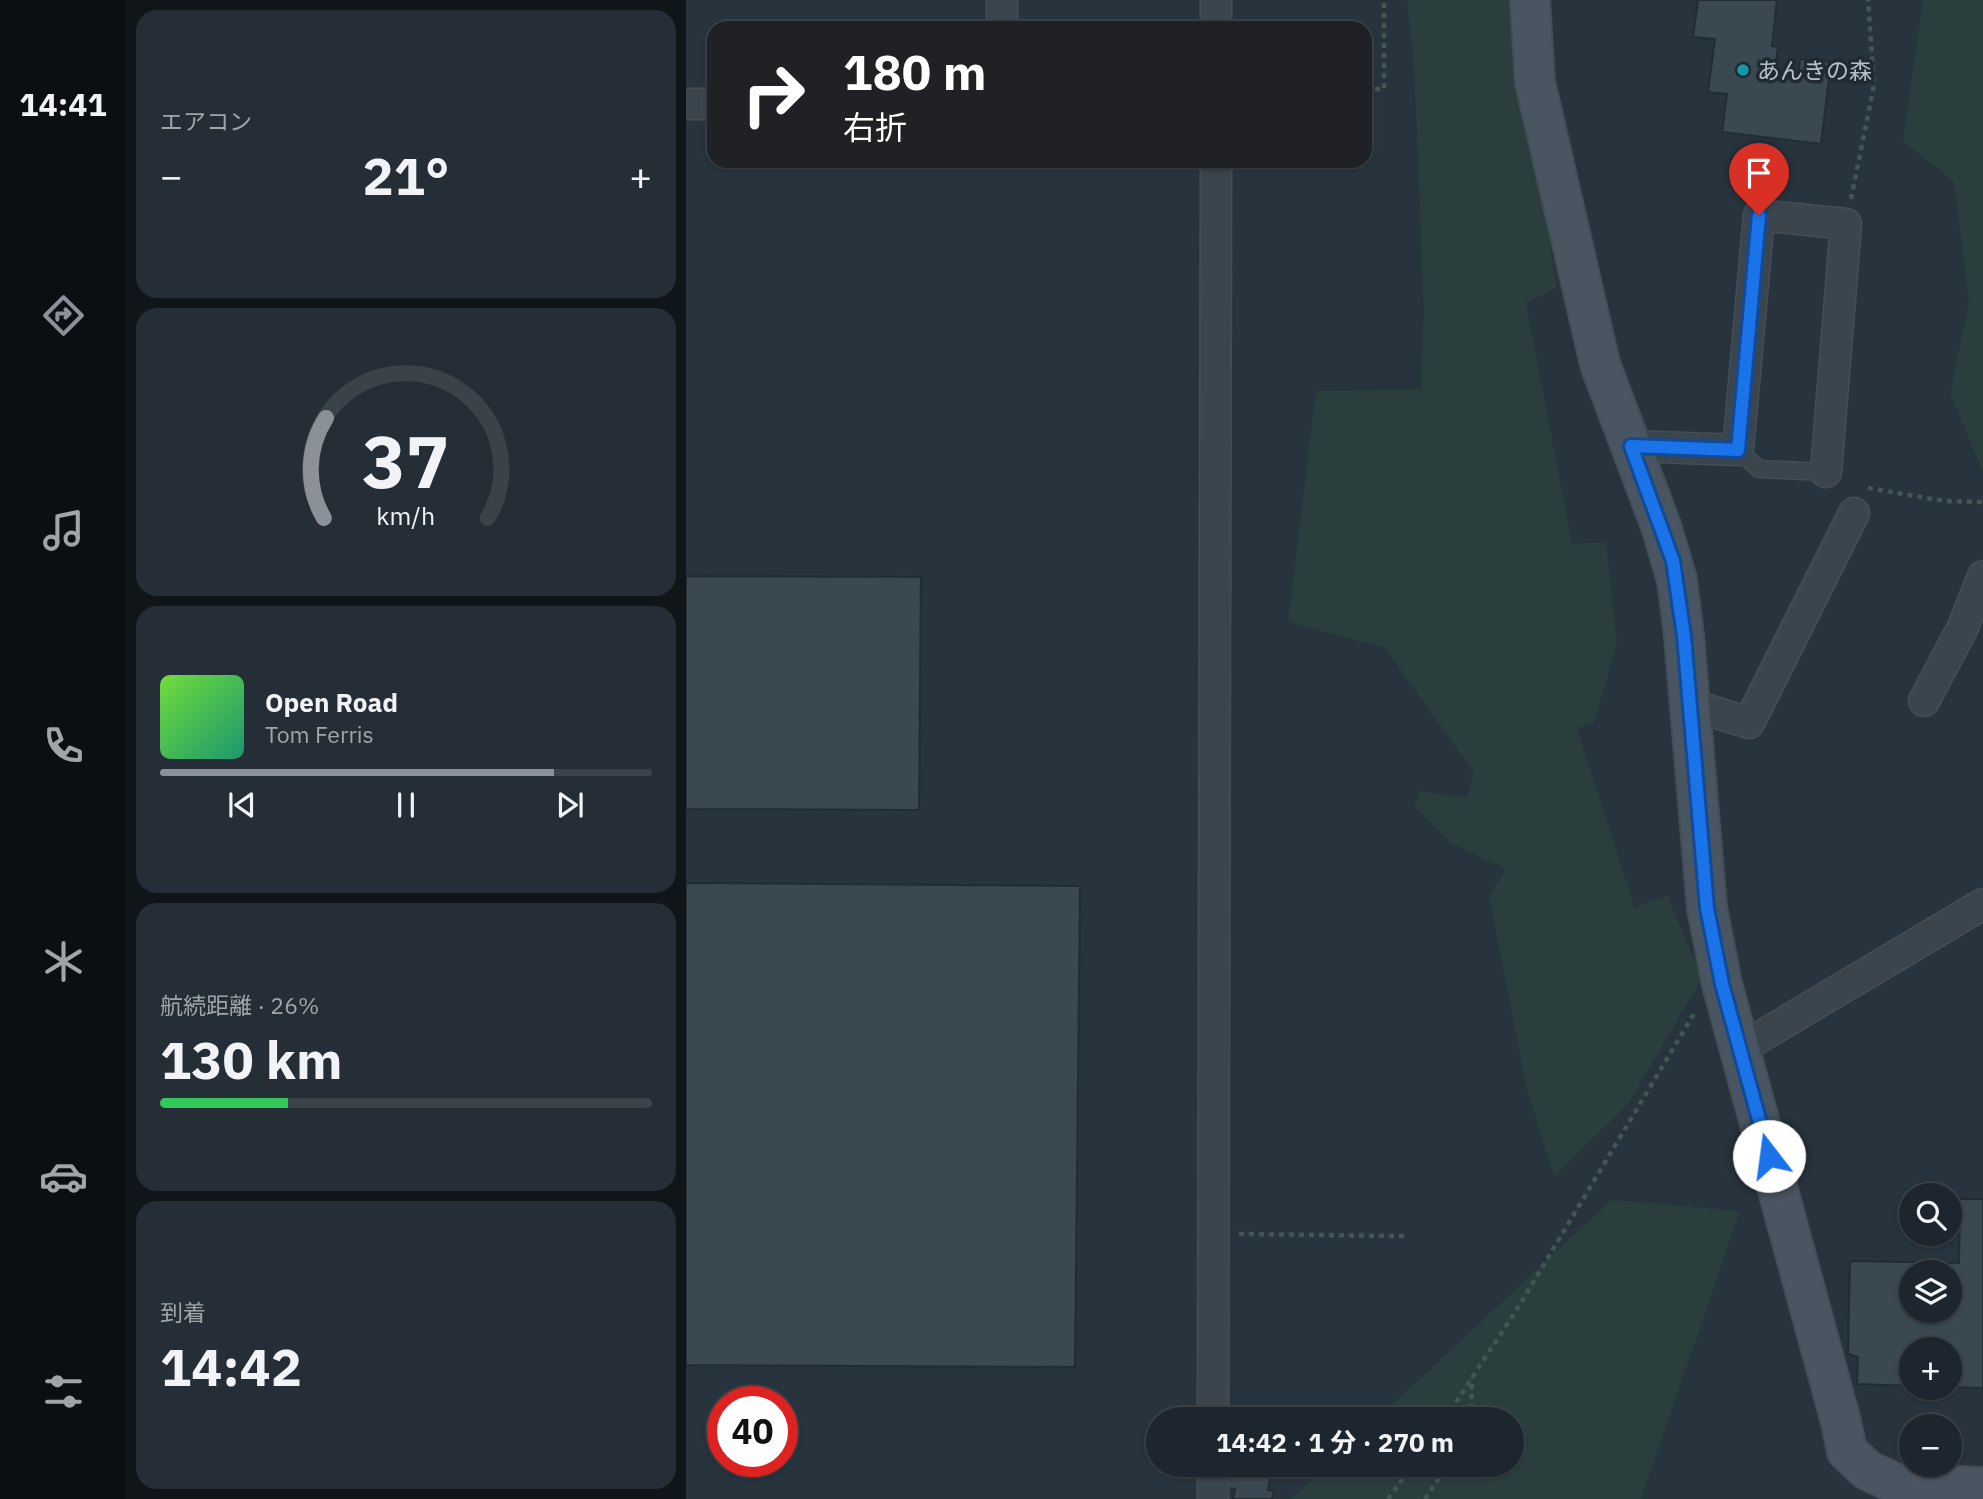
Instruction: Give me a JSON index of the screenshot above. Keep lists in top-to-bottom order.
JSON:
{
  "places": ["あんきの森"],
  "page": {
    "tabs": "14:41",
    "tile": [
      "エアコン",
      ["航続距離 · 26%", "130 km"],
      ["到着", "14:42"]
    ],
    "turn": ["180 m", "右折"],
    "heat": ["−", "21°", "+"],
    "song": ["Open Road", "Tom Ferris"],
    "map_buttons": ["+", "−"],
    "limit": "40",
    "trip": "14:42 · 1 分 · 270 m",
    "gauge": ["37", "km/h"]
  }
}
